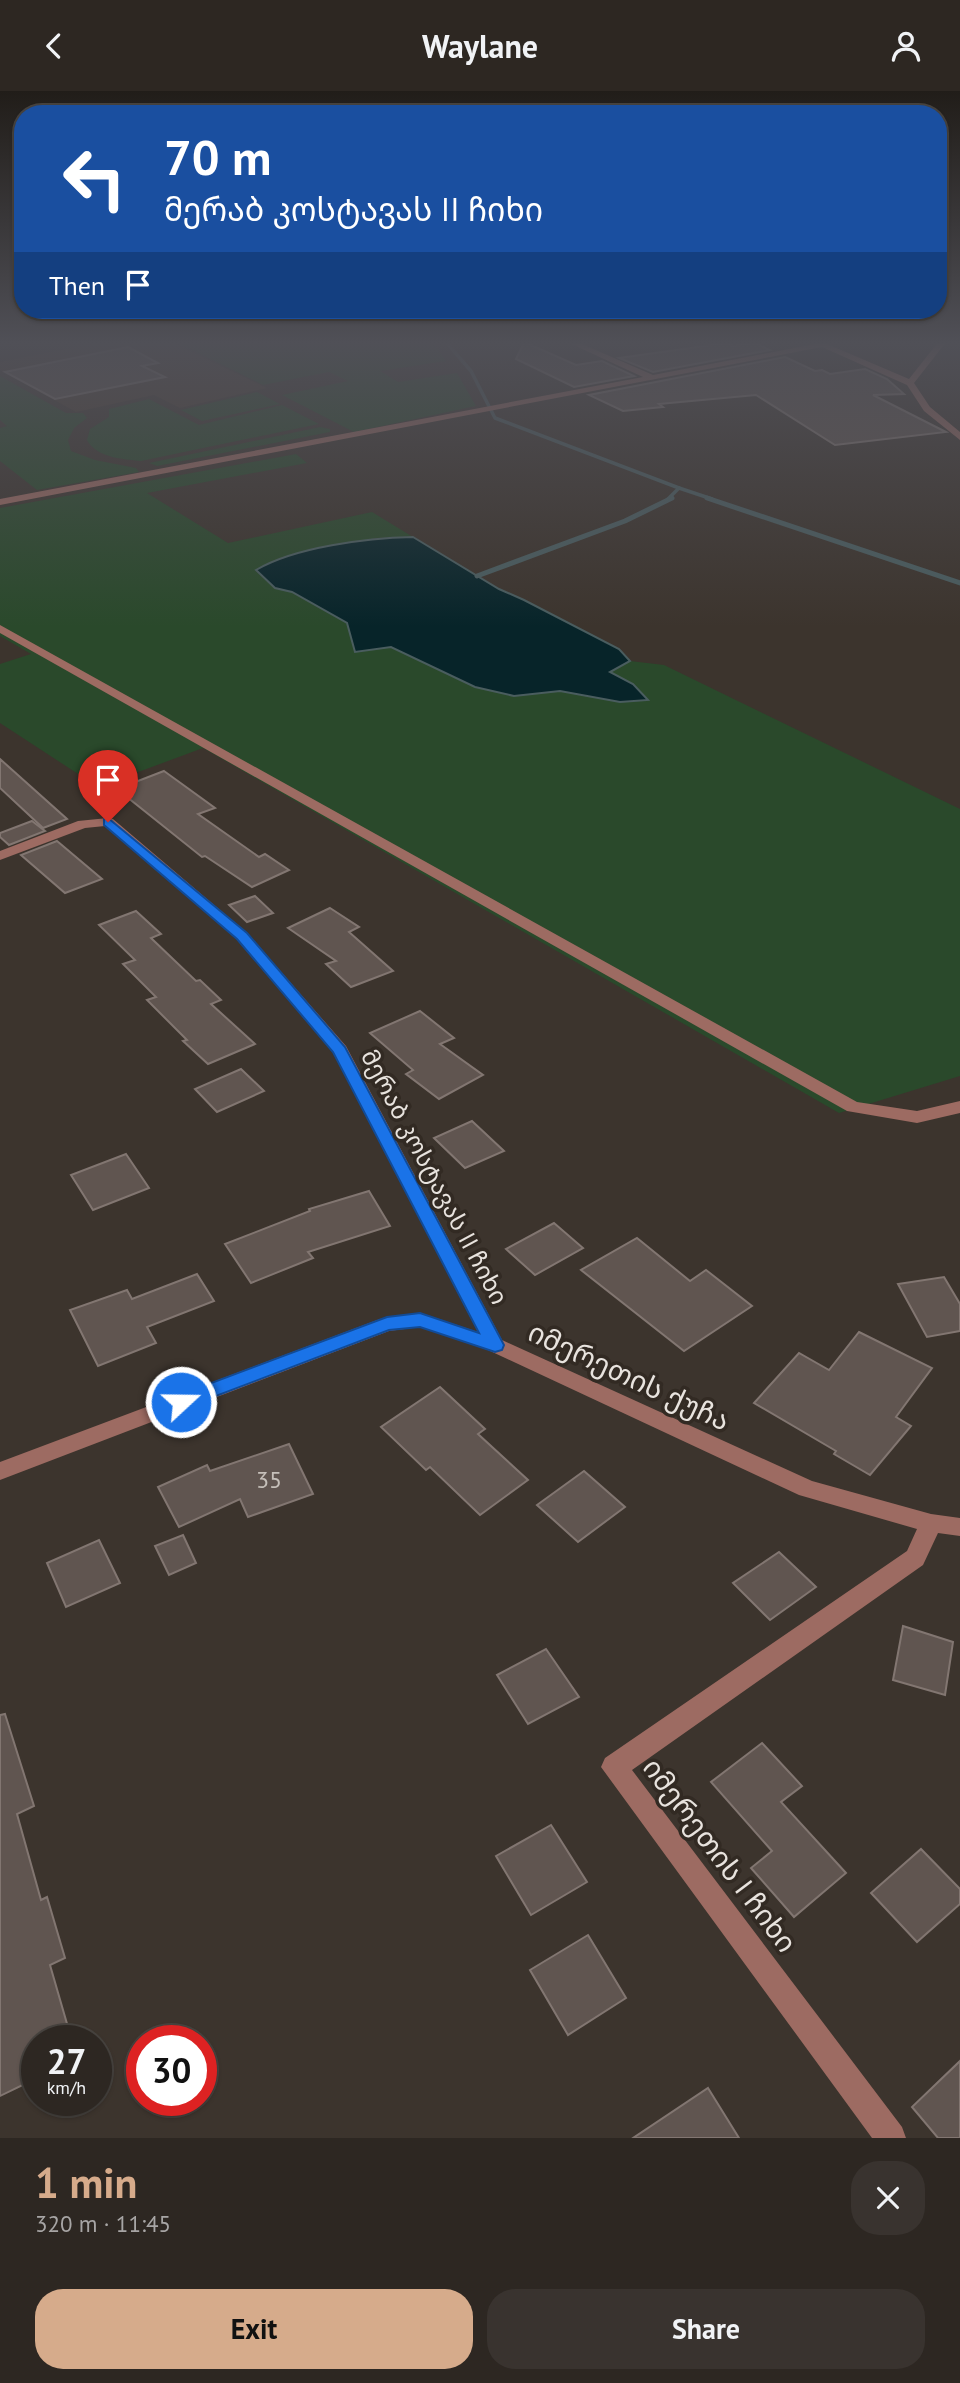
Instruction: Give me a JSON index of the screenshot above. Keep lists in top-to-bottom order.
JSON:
{
  "streets": {
    "street": ["მერაბ კოსტავას II ჩიხი", "იმერეთის ქუჩა", "იმერეთის I ჩიხი"]
  },
  "crossings": [
    ["მერაბ კოსტავას II ჩიხი", "იმერეთის ქუჩა"],
    ["იმერეთის ქუჩა", "იმერეთის I ჩიხი"]
  ],
  "house_numbers": ["35"],
  "page": {
    "header": "Waylane",
    "turn": ["70 m", "მერაბ კოსტავას II ჩიხი"],
    "then": "Then",
    "speed": "27 km/h",
    "limit": "30",
    "heading": ["1 min", "320 m · 11:45"],
    "buttons": ["Exit", "Share"]
  }
}
